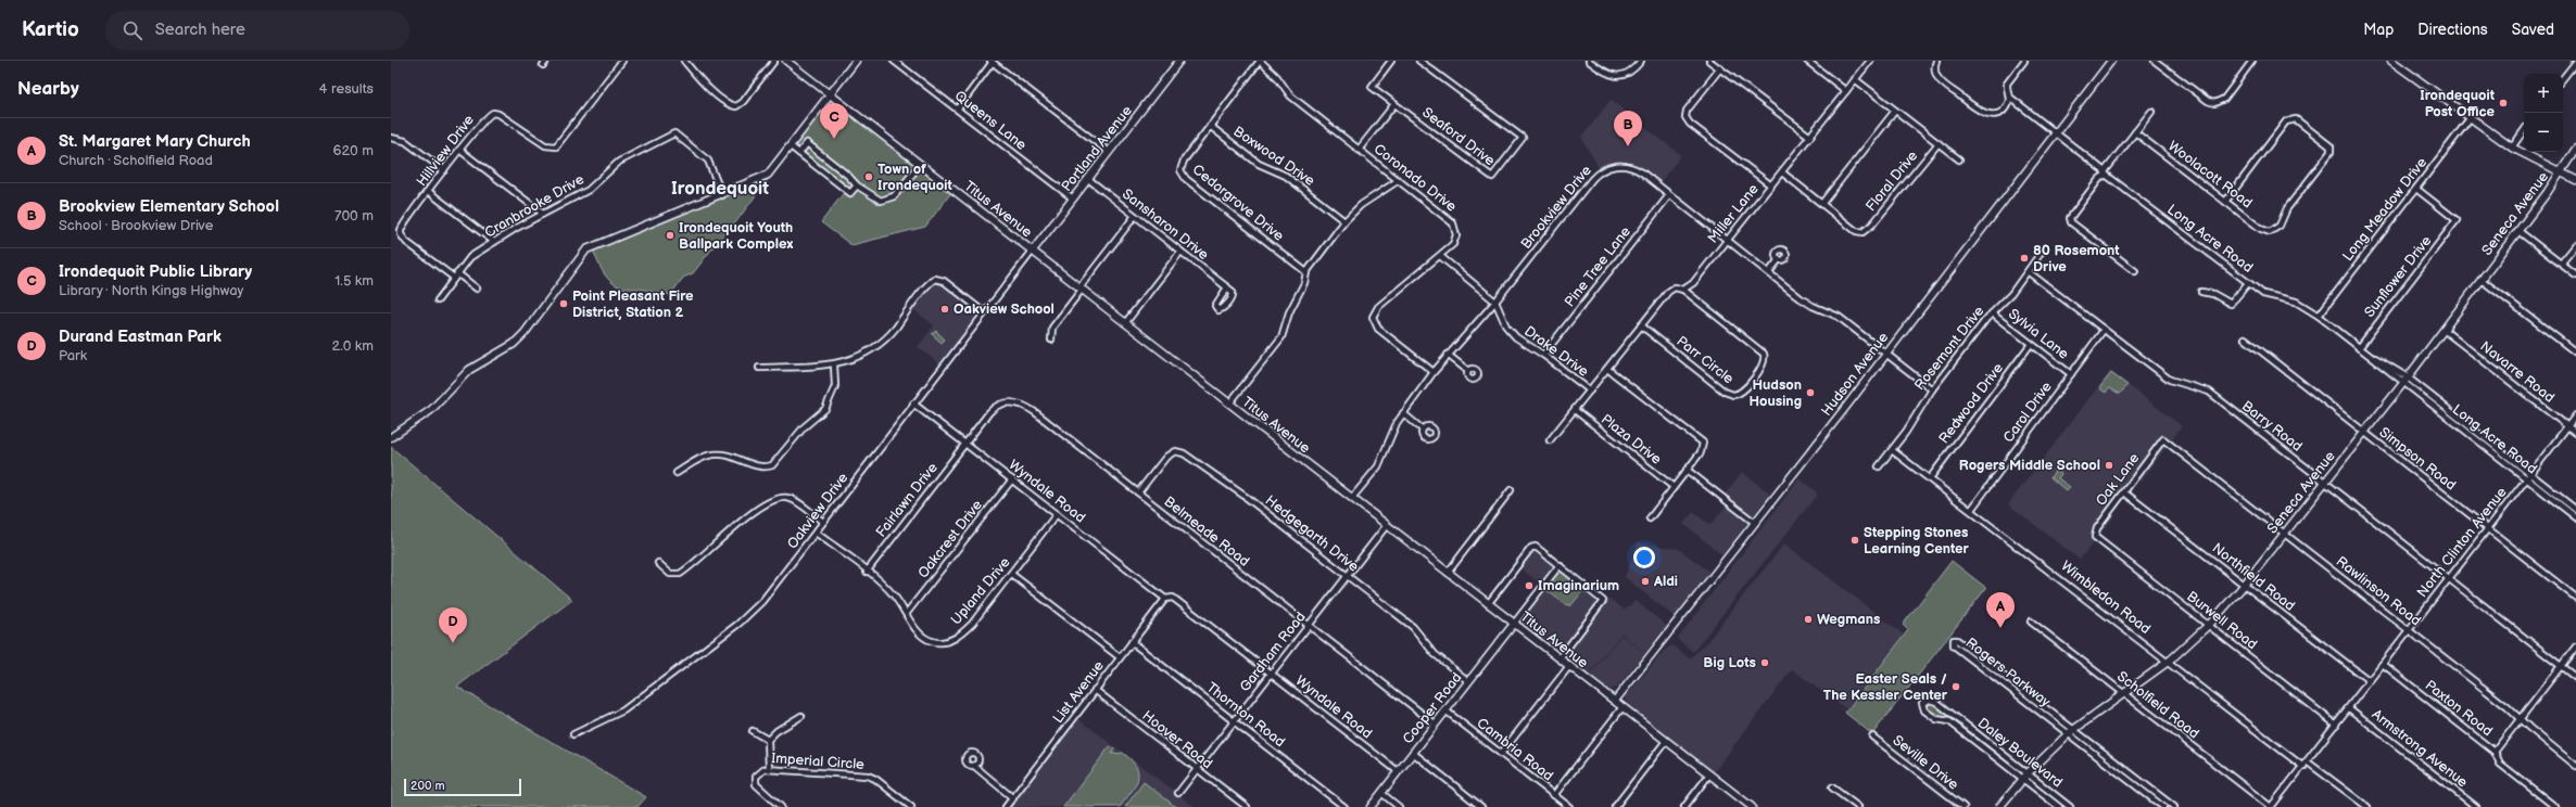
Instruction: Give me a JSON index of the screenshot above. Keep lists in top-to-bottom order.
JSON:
{
  "streets": {
    "main road": [
      "Portland Avenue",
      "Titus Avenue",
      "Seneca Avenue",
      "Hudson Avenue",
      "Cooper Road"
    ],
    "street": [
      "Queens Lane",
      "Seaford Drive",
      "Hillview Drive",
      "Boxwood Drive",
      "Woolacott Road",
      "Coronado Drive",
      "Floral Drive",
      "Cedargrove Drive",
      "Cranbrooke Drive",
      "Brookview Drive",
      "Long Meadow Drive",
      "Miller Lane",
      "Sansharon Drive",
      "Long Acre Road",
      "Pine Tree Lane",
      "Sunflower Drive",
      "Sylvia Lane",
      "Rosemont Drive",
      "Drake Drive",
      "Parr Circle",
      "Navarre Road",
      "Redwood Drive",
      "Carol Drive",
      "Barry Road",
      "Plaza Drive",
      "Simpson Road",
      "Oak Lane",
      "Wyndale Road",
      "Fairlawn Drive",
      "Oakview Drive",
      "Belmeade Road",
      "Hedgegarth Drive",
      "Oakcrest Drive",
      "North Clinton Avenue",
      "Northfield Road",
      "Upland Drive",
      "Rawlinson Road",
      "Wimbledon Road",
      "Burwell Road",
      "Gardham Road",
      "Rogers Parkway",
      "List Avenue",
      "Scholfield Road",
      "Paxton Road",
      "Thornton Road",
      "Hoover Road",
      "Armstrong Avenue",
      "Cambria Road",
      "Daley Boulevard",
      "Imperial Circle",
      "Seville Drive"
    ]
  },
  "crossings": [
    ["Queens Lane", "Portland Avenue"],
    ["Portland Avenue", "Titus Avenue"],
    ["Portland Avenue", "Sansharon Drive"],
    ["Portland Avenue", "Oakview Drive"],
    ["Hillview Drive", "Cranbrooke Drive"],
    ["Boxwood Drive", "Cedargrove Drive"],
    ["Coronado Drive", "Cedargrove Drive"],
    ["Coronado Drive", "Brookview Drive"],
    ["Coronado Drive", "Drake Drive"],
    ["Brookview Drive", "Titus Avenue"],
    ["Brookview Drive", "Miller Lane"],
    ["Brookview Drive", "Pine Tree Lane"],
    ["Brookview Drive", "Rosemont Drive"],
    ["Brookview Drive", "Drake Drive"],
    ["Brookview Drive", "Hudson Avenue"],
    ["Titus Avenue", "Hudson Avenue"],
    ["Titus Avenue", "Oakview Drive"],
    ["Titus Avenue", "Gardham Road"],
    ["Titus Avenue", "Cooper Road"],
    ["Long Meadow Drive", "Long Acre Road"],
    ["Long Meadow Drive", "Sunflower Drive"],
    ["Miller Lane", "Drake Drive"],
    ["Miller Lane", "Parr Circle"],
    ["Miller Lane", "Plaza Drive"],
    ["Seneca Avenue", "Long Acre Road"],
    ["Seneca Avenue", "Navarre Road"],
    ["Seneca Avenue", "Barry Road"],
    ["Seneca Avenue", "Simpson Road"],
    ["Seneca Avenue", "Northfield Road"],
    ["Seneca Avenue", "Rawlinson Road"],
    ["Seneca Avenue", "Wimbledon Road"],
    ["Seneca Avenue", "Burwell Road"],
    ["Seneca Avenue", "Rogers Parkway"],
    ["Seneca Avenue", "Scholfield Road"],
    ["Seneca Avenue", "Daley Boulevard"],
    ["Long Acre Road", "Sunflower Drive"],
    ["Long Acre Road", "Hudson Avenue"],
    ["Long Acre Road", "North Clinton Avenue"],
    ["Pine Tree Lane", "Drake Drive"],
    ["Sylvia Lane", "Rosemont Drive"],
    ["Sylvia Lane", "Redwood Drive"],
    ["Sylvia Lane", "Carol Drive"],
    ["Rosemont Drive", "Barry Road"],
    ["Rosemont Drive", "Wimbledon Road"],
    ["Navarre Road", "North Clinton Avenue"],
    ["Redwood Drive", "Wimbledon Road"],
    ["Carol Drive", "Barry Road"],
    ["Carol Drive", "Wimbledon Road"],
    ["Barry Road", "North Clinton Avenue"],
    ["Simpson Road", "North Clinton Avenue"],
    ["Oak Lane", "Northfield Road"],
    ["Oak Lane", "Rawlinson Road"],
    ["Oak Lane", "Burwell Road"],
    ["Wyndale Road", "Fairlawn Drive"],
    ["Wyndale Road", "Oakview Drive"],
    ["Wyndale Road", "Belmeade Road"],
    ["Wyndale Road", "Oakcrest Drive"],
    ["Wyndale Road", "Upland Drive"],
    ["Wyndale Road", "Gardham Road"],
    ["Wyndale Road", "List Avenue"],
    ["Wyndale Road", "Cooper Road"],
    ["Fairlawn Drive", "Belmeade Road"],
    ["Fairlawn Drive", "Upland Drive"],
    ["Oakview Drive", "Upland Drive"],
    ["Belmeade Road", "Hedgegarth Drive"],
    ["Belmeade Road", "Gardham Road"],
    ["Belmeade Road", "Cooper Road"],
    ["Hedgegarth Drive", "Gardham Road"],
    ["Hedgegarth Drive", "Cooper Road"],
    ["Oakcrest Drive", "Upland Drive"],
    ["North Clinton Avenue", "Northfield Road"],
    ["North Clinton Avenue", "Rawlinson Road"],
    ["North Clinton Avenue", "Wimbledon Road"],
    ["North Clinton Avenue", "Burwell Road"],
    ["North Clinton Avenue", "Scholfield Road"],
    ["North Clinton Avenue", "Paxton Road"],
    ["North Clinton Avenue", "Armstrong Avenue"],
    ["Gardham Road", "Thornton Road"],
    ["Gardham Road", "Hoover Road"],
    ["List Avenue", "Thornton Road"],
    ["List Avenue", "Hoover Road"],
    ["Cooper Road", "Cambria Road"]
  ],
  "districts": ["Irondequoit"],
  "places": [
    "Irondequoit Post Office",
    "Town of Irondequoit",
    "Irondequoit Youth Ballpark Complex",
    "80 Rosemont Drive",
    "Point Pleasant Fire District, Station 2",
    "Oakview School",
    "Hudson Housing",
    "Rogers Middle School",
    "Stepping Stones Learning Center",
    "Aldi",
    "Imaginarium",
    "Wegmans",
    "Big Lots",
    "Easter Seals / The Kessler Center"
  ],
  "scale_bar": "200 m",
  "page": {
    "header": "Kartio",
    "search": "Search here",
    "nav": ["Map", "Directions", "Saved"],
    "heading": ["Nearby", "4 results"],
    "map_buttons": ["+", "−"],
    "pins": [
      "C",
      "B",
      "A",
      "D"
    ],
    "list": [
      {
        "mark": "A",
        "name": "St. Margaret Mary Church",
        "note": "Church · Scholfield Road",
        "value": "620 m"
      },
      {
        "mark": "B",
        "name": "Brookview Elementary School",
        "note": "School · Brookview Drive",
        "value": "700 m"
      },
      {
        "mark": "C",
        "name": "Irondequoit Public Library",
        "note": "Library · North Kings Highway",
        "value": "1.5 km"
      },
      {
        "mark": "D",
        "name": "Durand Eastman Park",
        "note": "Park",
        "value": "2.0 km"
      }
    ],
    "scale": "200 m"
  }
}
